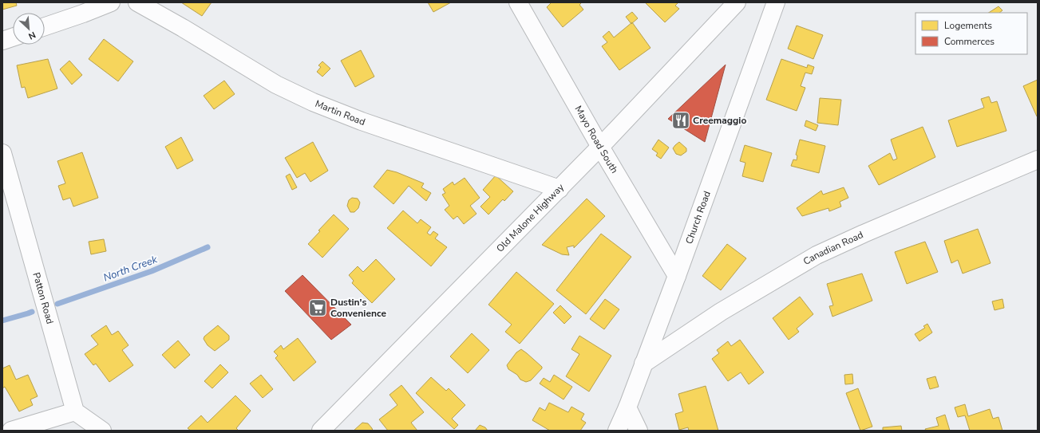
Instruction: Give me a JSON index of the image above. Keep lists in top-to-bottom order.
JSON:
{
  "streets": {
    "street": [
      "Martin Road",
      "Mayo Road South",
      "Church Road",
      "Old Malone Highway",
      "Canadian Road",
      "Patton Road"
    ]
  },
  "crossings": [
    ["Martin Road", "Old Malone Highway"],
    ["Mayo Road South", "Church Road"],
    ["Mayo Road South", "Old Malone Highway"],
    ["Church Road", "Canadian Road"]
  ],
  "water": ["North Creek"],
  "places": {
    "restaurant": ["Creemaggio"],
    "supermarket": ["Dustin's Convenience"]
  },
  "legend": ["Logements", "Commerces"],
  "north": "bottom right"
}
